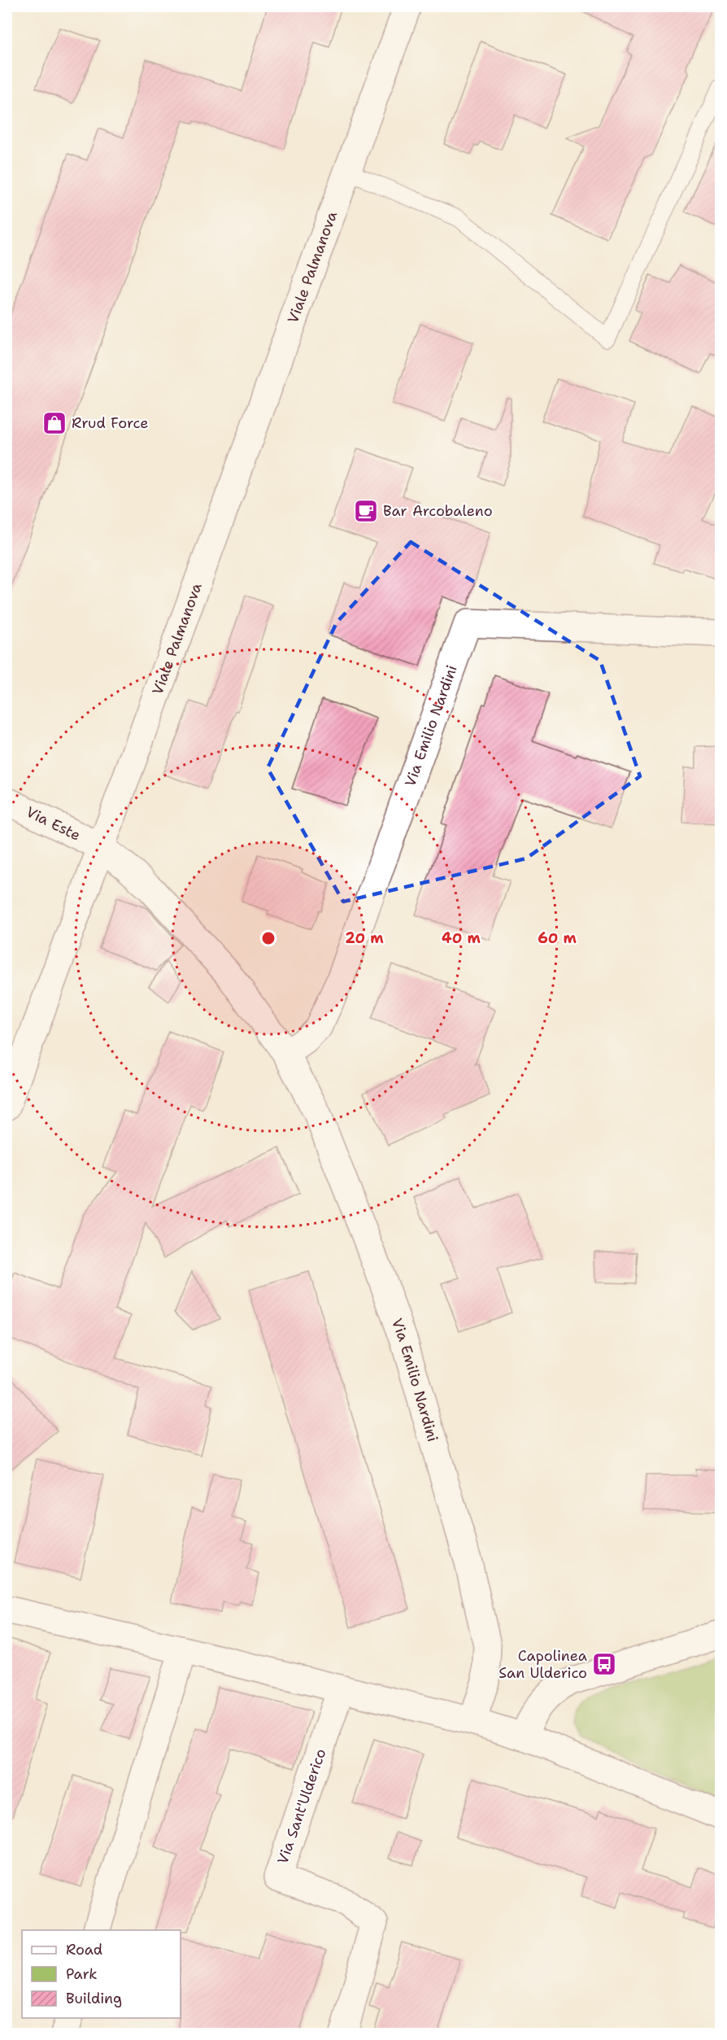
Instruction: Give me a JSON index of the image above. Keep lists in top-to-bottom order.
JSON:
{
  "streets": {
    "street": [
      "Viale Palmanova",
      "Via Emilio Nardini",
      "Via Este",
      "Via Sant'Ulderico"
    ]
  },
  "crossings": [
    ["Viale Palmanova", "Via Emilio Nardini"],
    ["Viale Palmanova", "Via Este"],
    ["Via Emilio Nardini", "Via Este"]
  ],
  "places": {
    "shop": ["Rrud Force"],
    "cafe": ["Bar Arcobaleno"],
    "bus stop": ["Capolinea San Ulderico"]
  },
  "legend": ["Road", "Park", "Building"],
  "rings": ["20 m", "40 m", "60 m"]
}
